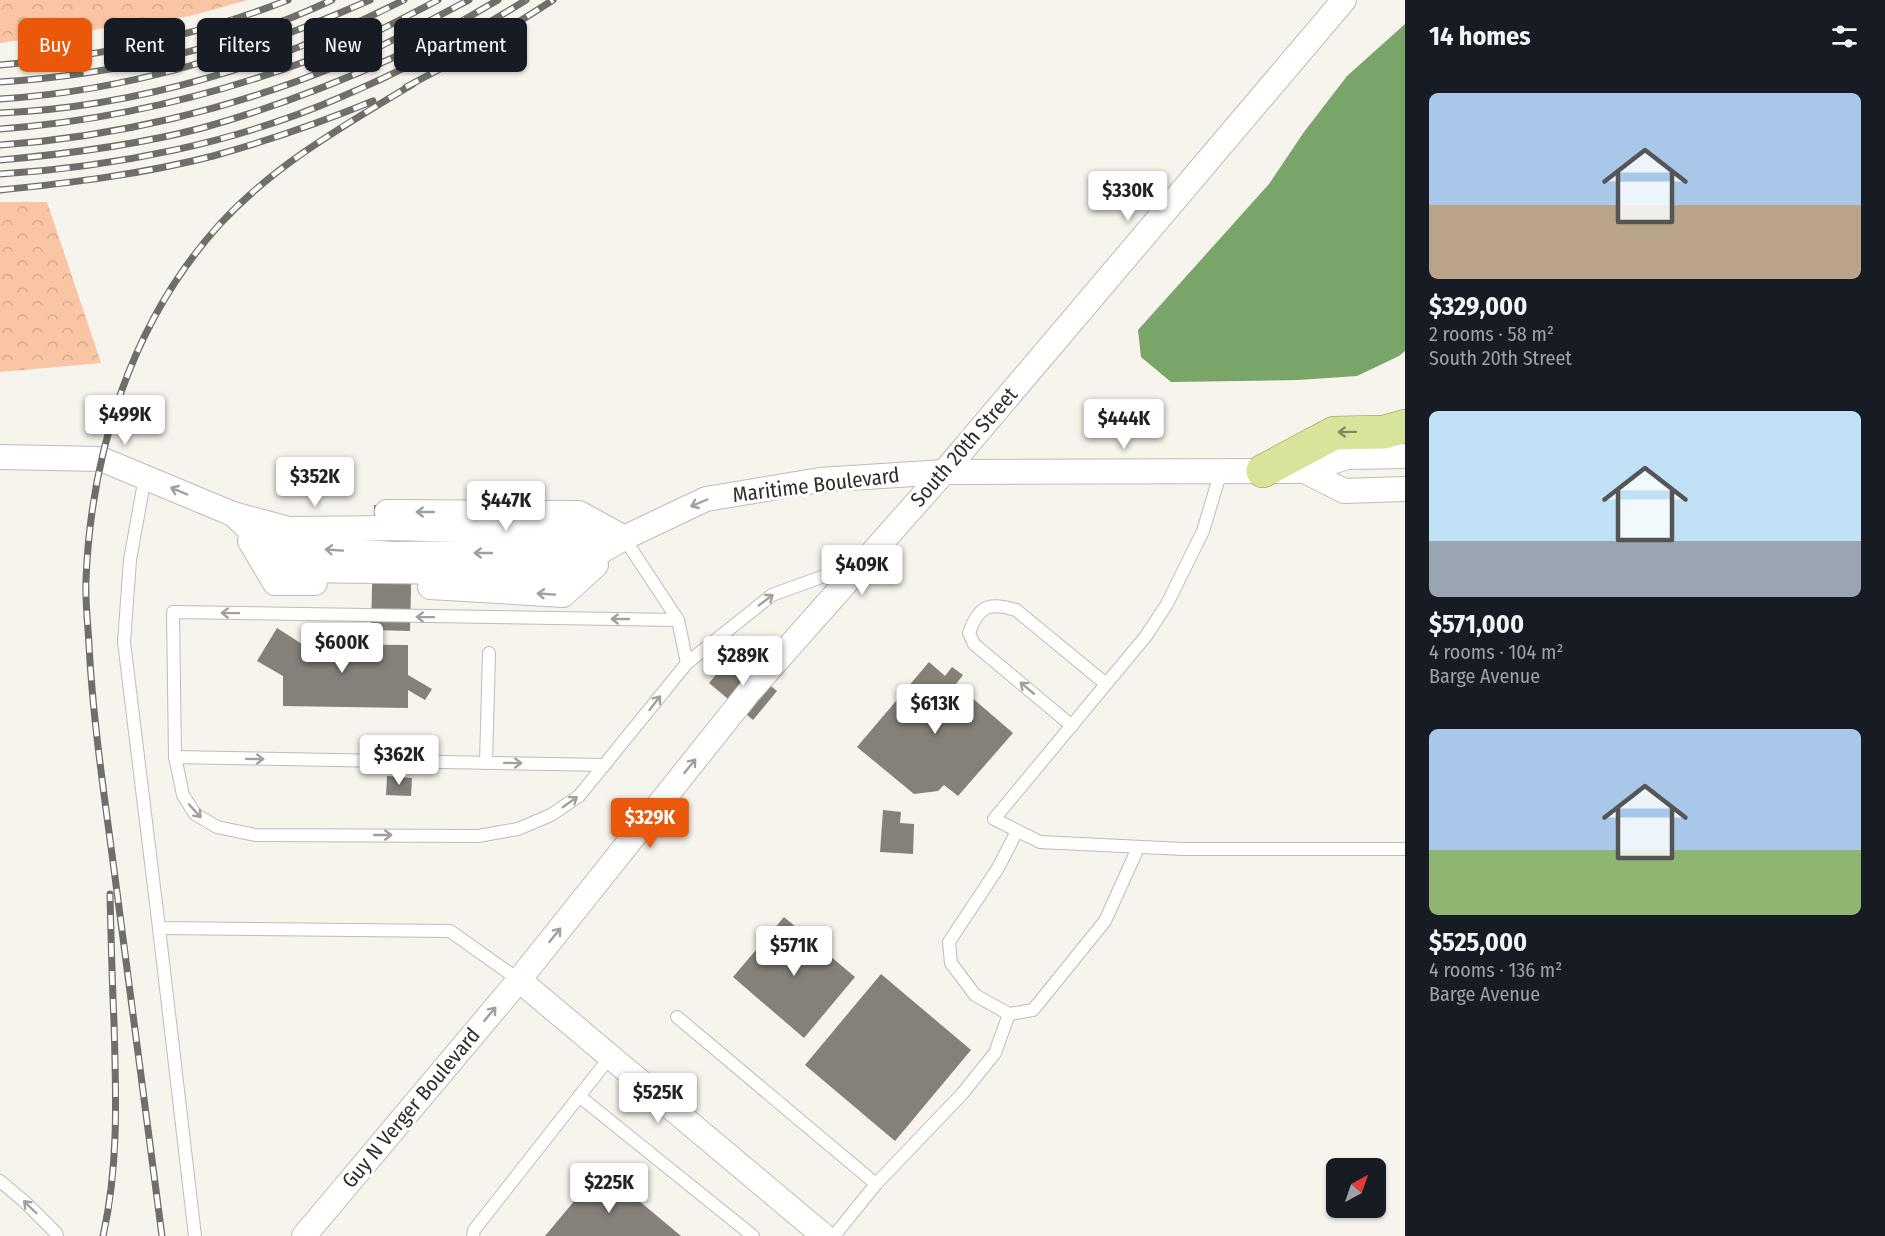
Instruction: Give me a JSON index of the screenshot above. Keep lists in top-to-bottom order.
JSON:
{
  "streets": {
    "street": ["South 20th Street", "Maritime Boulevard", "Guy N Verger Boulevard"]
  },
  "crossings": [
    ["South 20th Street", "Maritime Boulevard"],
    ["South 20th Street", "Guy N Verger Boulevard"]
  ],
  "one_way": ["South 20th Street", "Maritime Boulevard", "Guy N Verger Boulevard"],
  "north": "top right",
  "page": {
    "heading": "14 homes",
    "chip": [
      "Buy",
      "Rent",
      "Filters",
      "New",
      "Apartment"
    ],
    "list": [
      {
        "name": "$329,000",
        "note": "2 rooms · 58 m² · South 20th Street"
      },
      {
        "name": "$571,000",
        "note": "4 rooms · 104 m² · Barge Avenue"
      },
      {
        "name": "$525,000",
        "note": "4 rooms · 136 m² · Barge Avenue"
      }
    ],
    "price": [
      "$330K",
      "$499K",
      "$444K",
      "$352K",
      "$447K",
      "$409K",
      "$600K",
      "$289K",
      "$613K",
      "$362K",
      "$329K",
      "$571K",
      "$525K",
      "$225K"
    ]
  }
}
